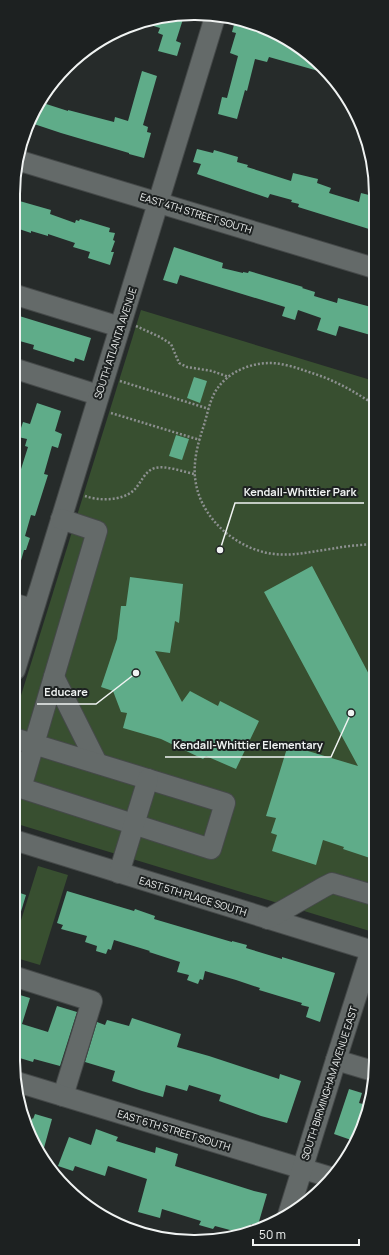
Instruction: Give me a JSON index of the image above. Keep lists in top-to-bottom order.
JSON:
{
  "streets": {
    "street": [
      "EAST 4TH STREET SOUTH",
      "SOUTH ATLANTA AVENUE",
      "EAST 5TH PLACE SOUTH",
      "SOUTH BIRMINGHAM AVENUE EAST",
      "EAST 6TH STREET SOUTH"
    ]
  },
  "crossings": [
    ["EAST 4TH STREET SOUTH", "SOUTH ATLANTA AVENUE"],
    ["SOUTH BIRMINGHAM AVENUE EAST", "EAST 6TH STREET SOUTH"]
  ],
  "places": ["Kendall-Whittier Park", "Educare", "Kendall-Whittier Elementary"],
  "scale_bar": "50 m"
}
